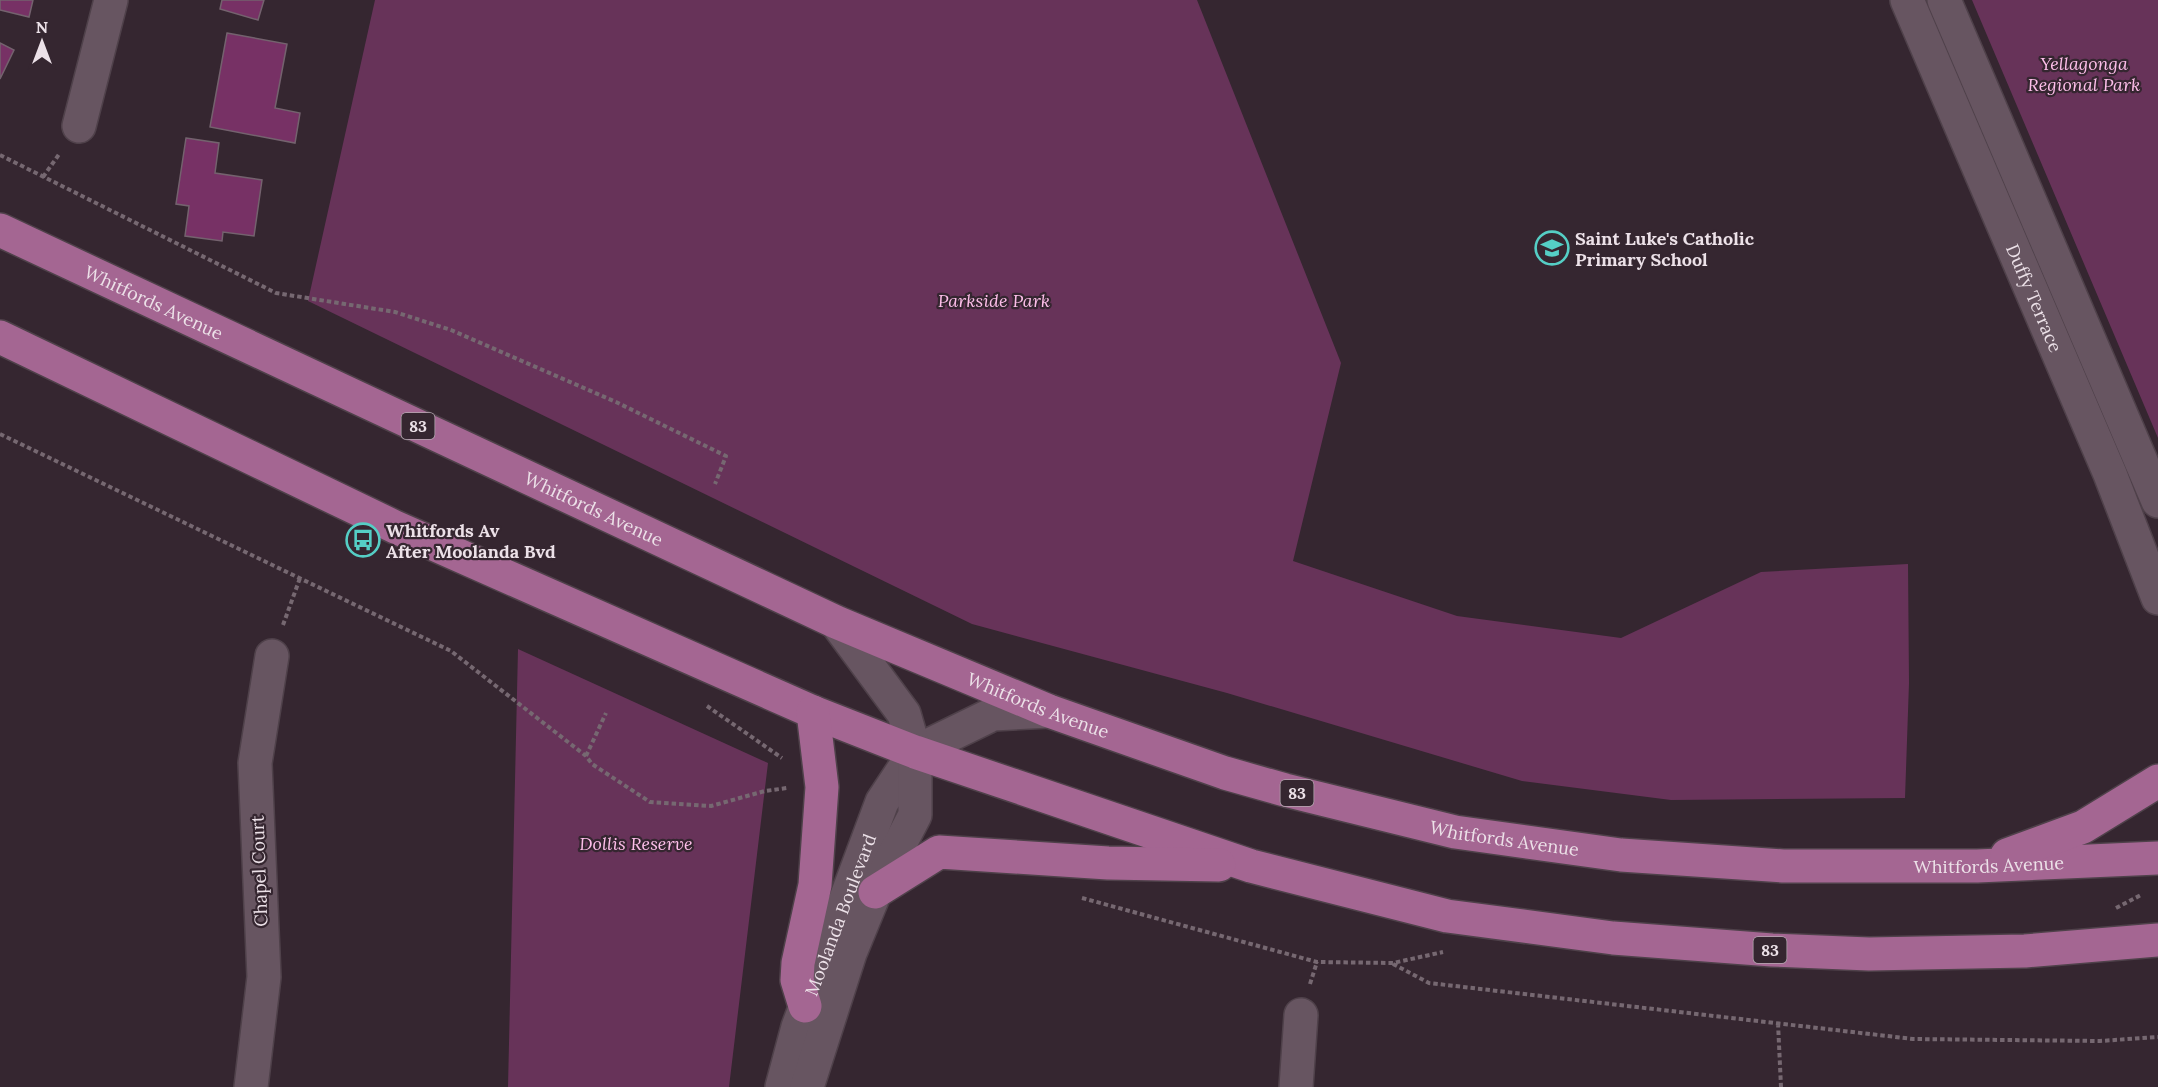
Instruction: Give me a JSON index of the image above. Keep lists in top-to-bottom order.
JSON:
{
  "streets": {
    "main road": ["Whitfords Avenue", "83"],
    "street": ["Duffy Terrace", "Chapel Court", "Moolanda Boulevard"]
  },
  "crossings": [
    ["Whitfords Avenue", "Moolanda Boulevard"],
    ["83", "Moolanda Boulevard"]
  ],
  "parks": ["Yellagonga Regional Park", "Parkside Park", "Dollis Reserve"],
  "places": {
    "school or university": ["Saint Luke's Catholic Primary School"],
    "bus stop": ["Whitfords Av After Moolanda Bvd"]
  },
  "north": "top"
}
